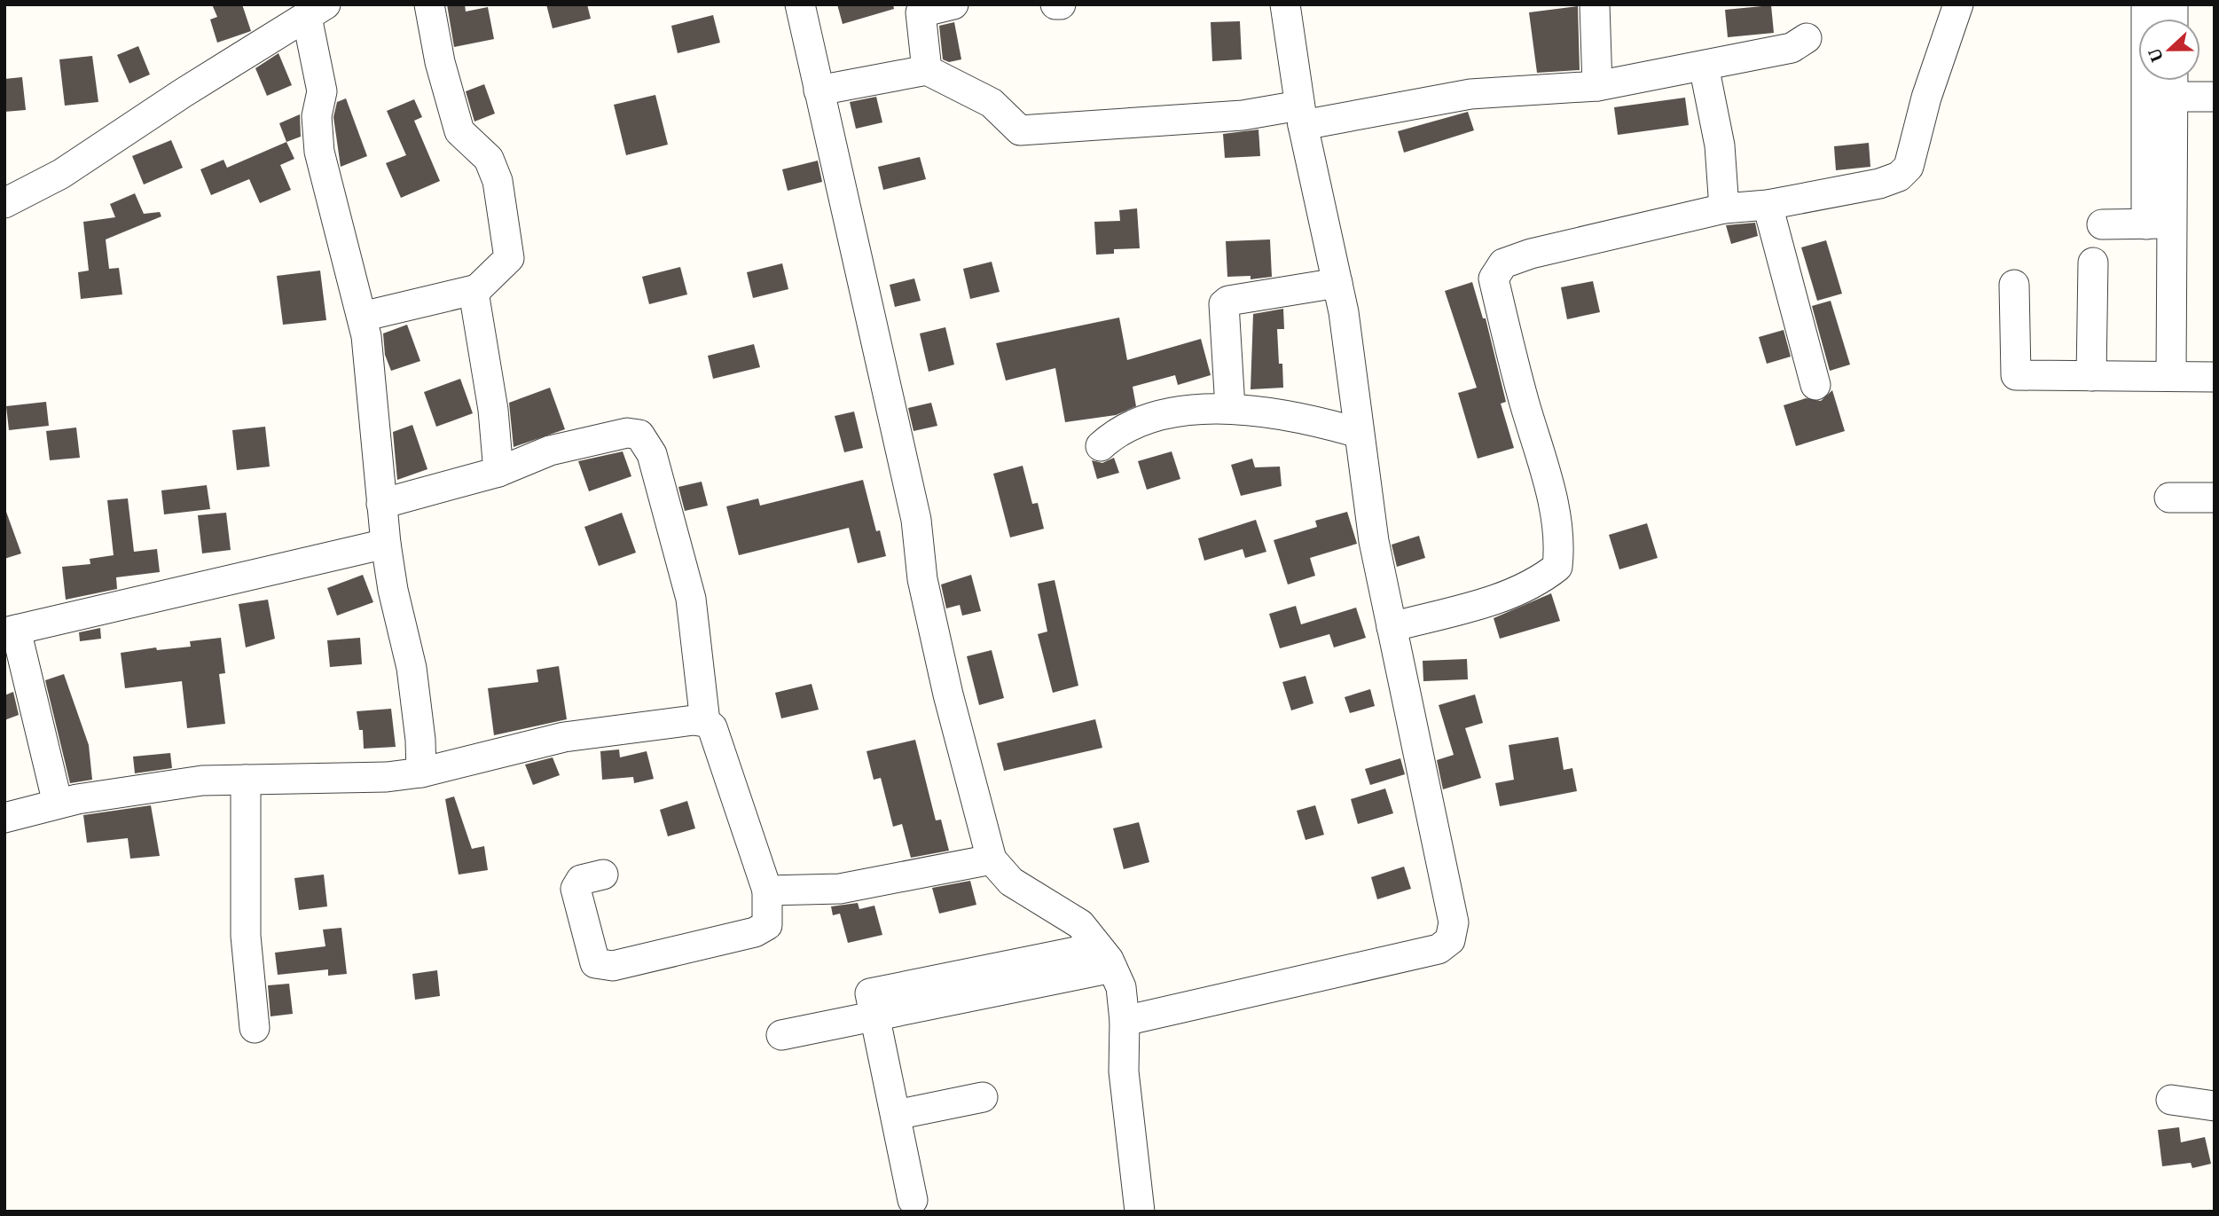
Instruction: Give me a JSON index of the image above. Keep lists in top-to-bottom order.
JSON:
{
  "north": "left"
}
